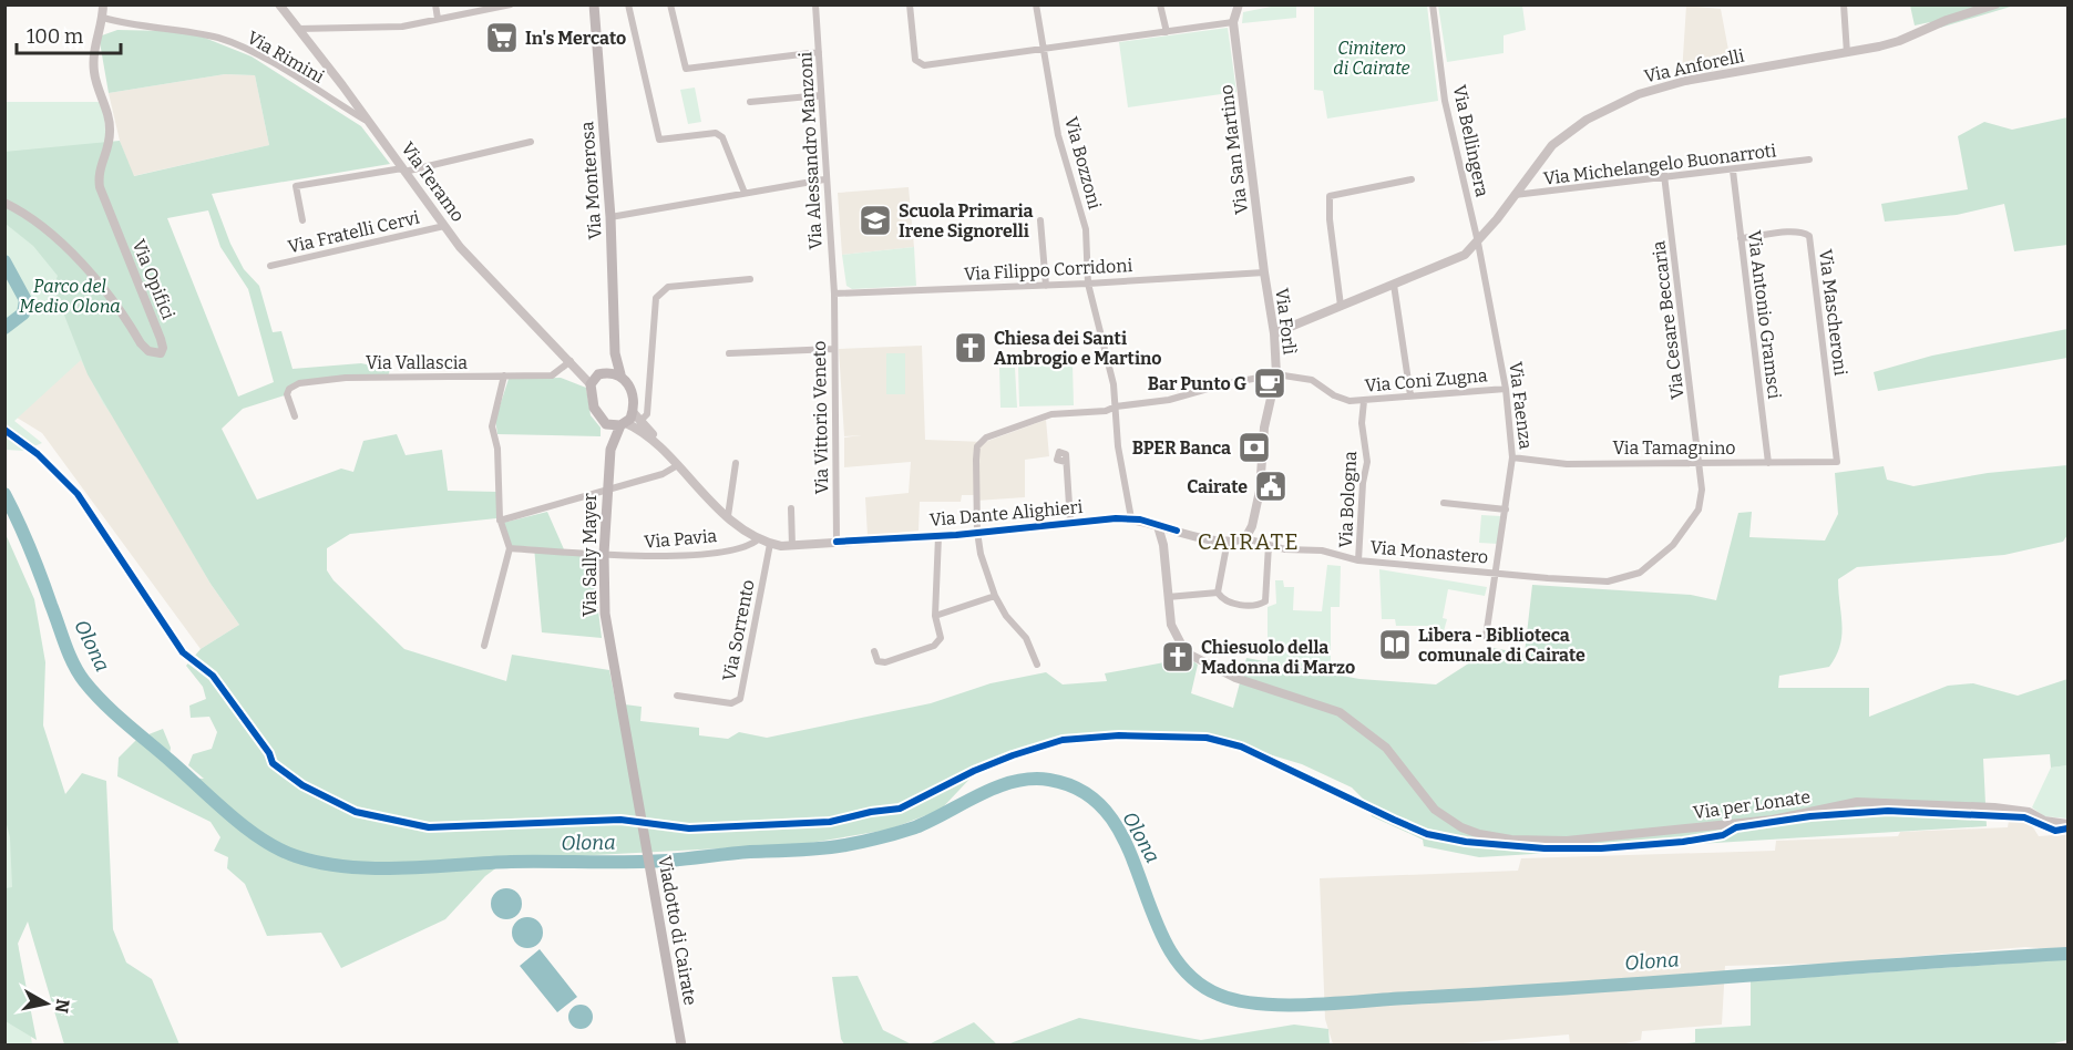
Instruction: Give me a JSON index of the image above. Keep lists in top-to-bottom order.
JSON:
{
  "streets": {
    "main road": ["Via Monterosa", "Via Sally Mayer", "Viadotto di Cairate"],
    "street": [
      "Via Rimini",
      "Via Anforelli",
      "Via Bellingera",
      "Via San Martino",
      "Via Alessandro Manzoni",
      "Via Bozzoni",
      "Via Michelangelo Buonarroti",
      "Via Teramo",
      "Via Fratelli Cervi",
      "Via Filippo Corridoni",
      "Via Opifici",
      "Via Mascheroni",
      "Via Antonio Gramsci",
      "Via Cesare Beccaria",
      "Via Forlì",
      "Via Vallascia",
      "Via Coni Zugna",
      "Via Faenza",
      "Via Vittorio Veneto",
      "Via Tamagnino",
      "Via Bologna",
      "Via Dante Alighieri",
      "Via Pavia",
      "Via Monastero",
      "Via Sorrento",
      "Via per Lonate"
    ]
  },
  "crossings": [
    ["Via Rimini", "Via Teramo"],
    ["Via Rimini", "Via Opifici"],
    ["Via Anforelli", "Via Bellingera"],
    ["Via Anforelli", "Via Michelangelo Buonarroti"],
    ["Via Anforelli", "Via Forlì"],
    ["Via Anforelli", "Via Faenza"],
    ["Via Bellingera", "Via Faenza"],
    ["Via San Martino", "Via Filippo Corridoni"],
    ["Via San Martino", "Via Forlì"],
    ["Via Alessandro Manzoni", "Via Filippo Corridoni"],
    ["Via Alessandro Manzoni", "Via Vittorio Veneto"],
    ["Via Bozzoni", "Via Filippo Corridoni"],
    ["Via Bozzoni", "Via Coni Zugna"],
    ["Via Bozzoni", "Via Dante Alighieri"],
    ["Via Michelangelo Buonarroti", "Via Antonio Gramsci"],
    ["Via Michelangelo Buonarroti", "Via Cesare Beccaria"],
    ["Via Monterosa", "Via Teramo"],
    ["Via Monterosa", "Via Dante Alighieri"],
    ["Via Monterosa", "Via Sally Mayer"],
    ["Via Teramo", "Via Fratelli Cervi"],
    ["Via Teramo", "Via Vallascia"],
    ["Via Teramo", "Via Dante Alighieri"],
    ["Via Teramo", "Via Sally Mayer"],
    ["Via Filippo Corridoni", "Via Forlì"],
    ["Via Filippo Corridoni", "Via Vittorio Veneto"],
    ["Via Mascheroni", "Via Antonio Gramsci"],
    ["Via Mascheroni", "Via Tamagnino"],
    ["Via Antonio Gramsci", "Via Tamagnino"],
    ["Via Cesare Beccaria", "Via Faenza"],
    ["Via Cesare Beccaria", "Via Tamagnino"],
    ["Via Cesare Beccaria", "Via Monastero"],
    ["Via Forlì", "Via Coni Zugna"],
    ["Via Forlì", "Via Dante Alighieri"],
    ["Via Forlì", "Via Monastero"],
    ["Via Coni Zugna", "Via Faenza"],
    ["Via Coni Zugna", "Via Bologna"],
    ["Via Coni Zugna", "Via Dante Alighieri"],
    ["Via Faenza", "Via Tamagnino"],
    ["Via Faenza", "Via Monastero"],
    ["Via Vittorio Veneto", "Via Dante Alighieri"],
    ["Via Bologna", "Via Monastero"],
    ["Via Dante Alighieri", "Via Pavia"],
    ["Via Dante Alighieri", "Via Monastero"],
    ["Via Dante Alighieri", "Via Sally Mayer"],
    ["Via Dante Alighieri", "Via Sorrento"],
    ["Via Pavia", "Via Sally Mayer"],
    ["Via Sally Mayer", "Viadotto di Cairate"]
  ],
  "districts": ["CAIRATE"],
  "water": ["Olona"],
  "parks": ["Cimitero di Cairate", "Parco del Medio Olona"],
  "places": {
    "supermarket": ["In's Mercato"],
    "school or university": ["Scuola Primaria Irene Signorelli"],
    "church": ["Chiesa dei Santi Ambrogio e Martino", "Chiesuolo della Madonna di Marzo"],
    "cafe": ["Bar Punto G"],
    "bank": ["BPER Banca"],
    "public building": ["Cairate"],
    "library": ["Libera - Biblioteca comunale di Cairate"]
  },
  "scale_bar": "100 m",
  "north": "right"
}
